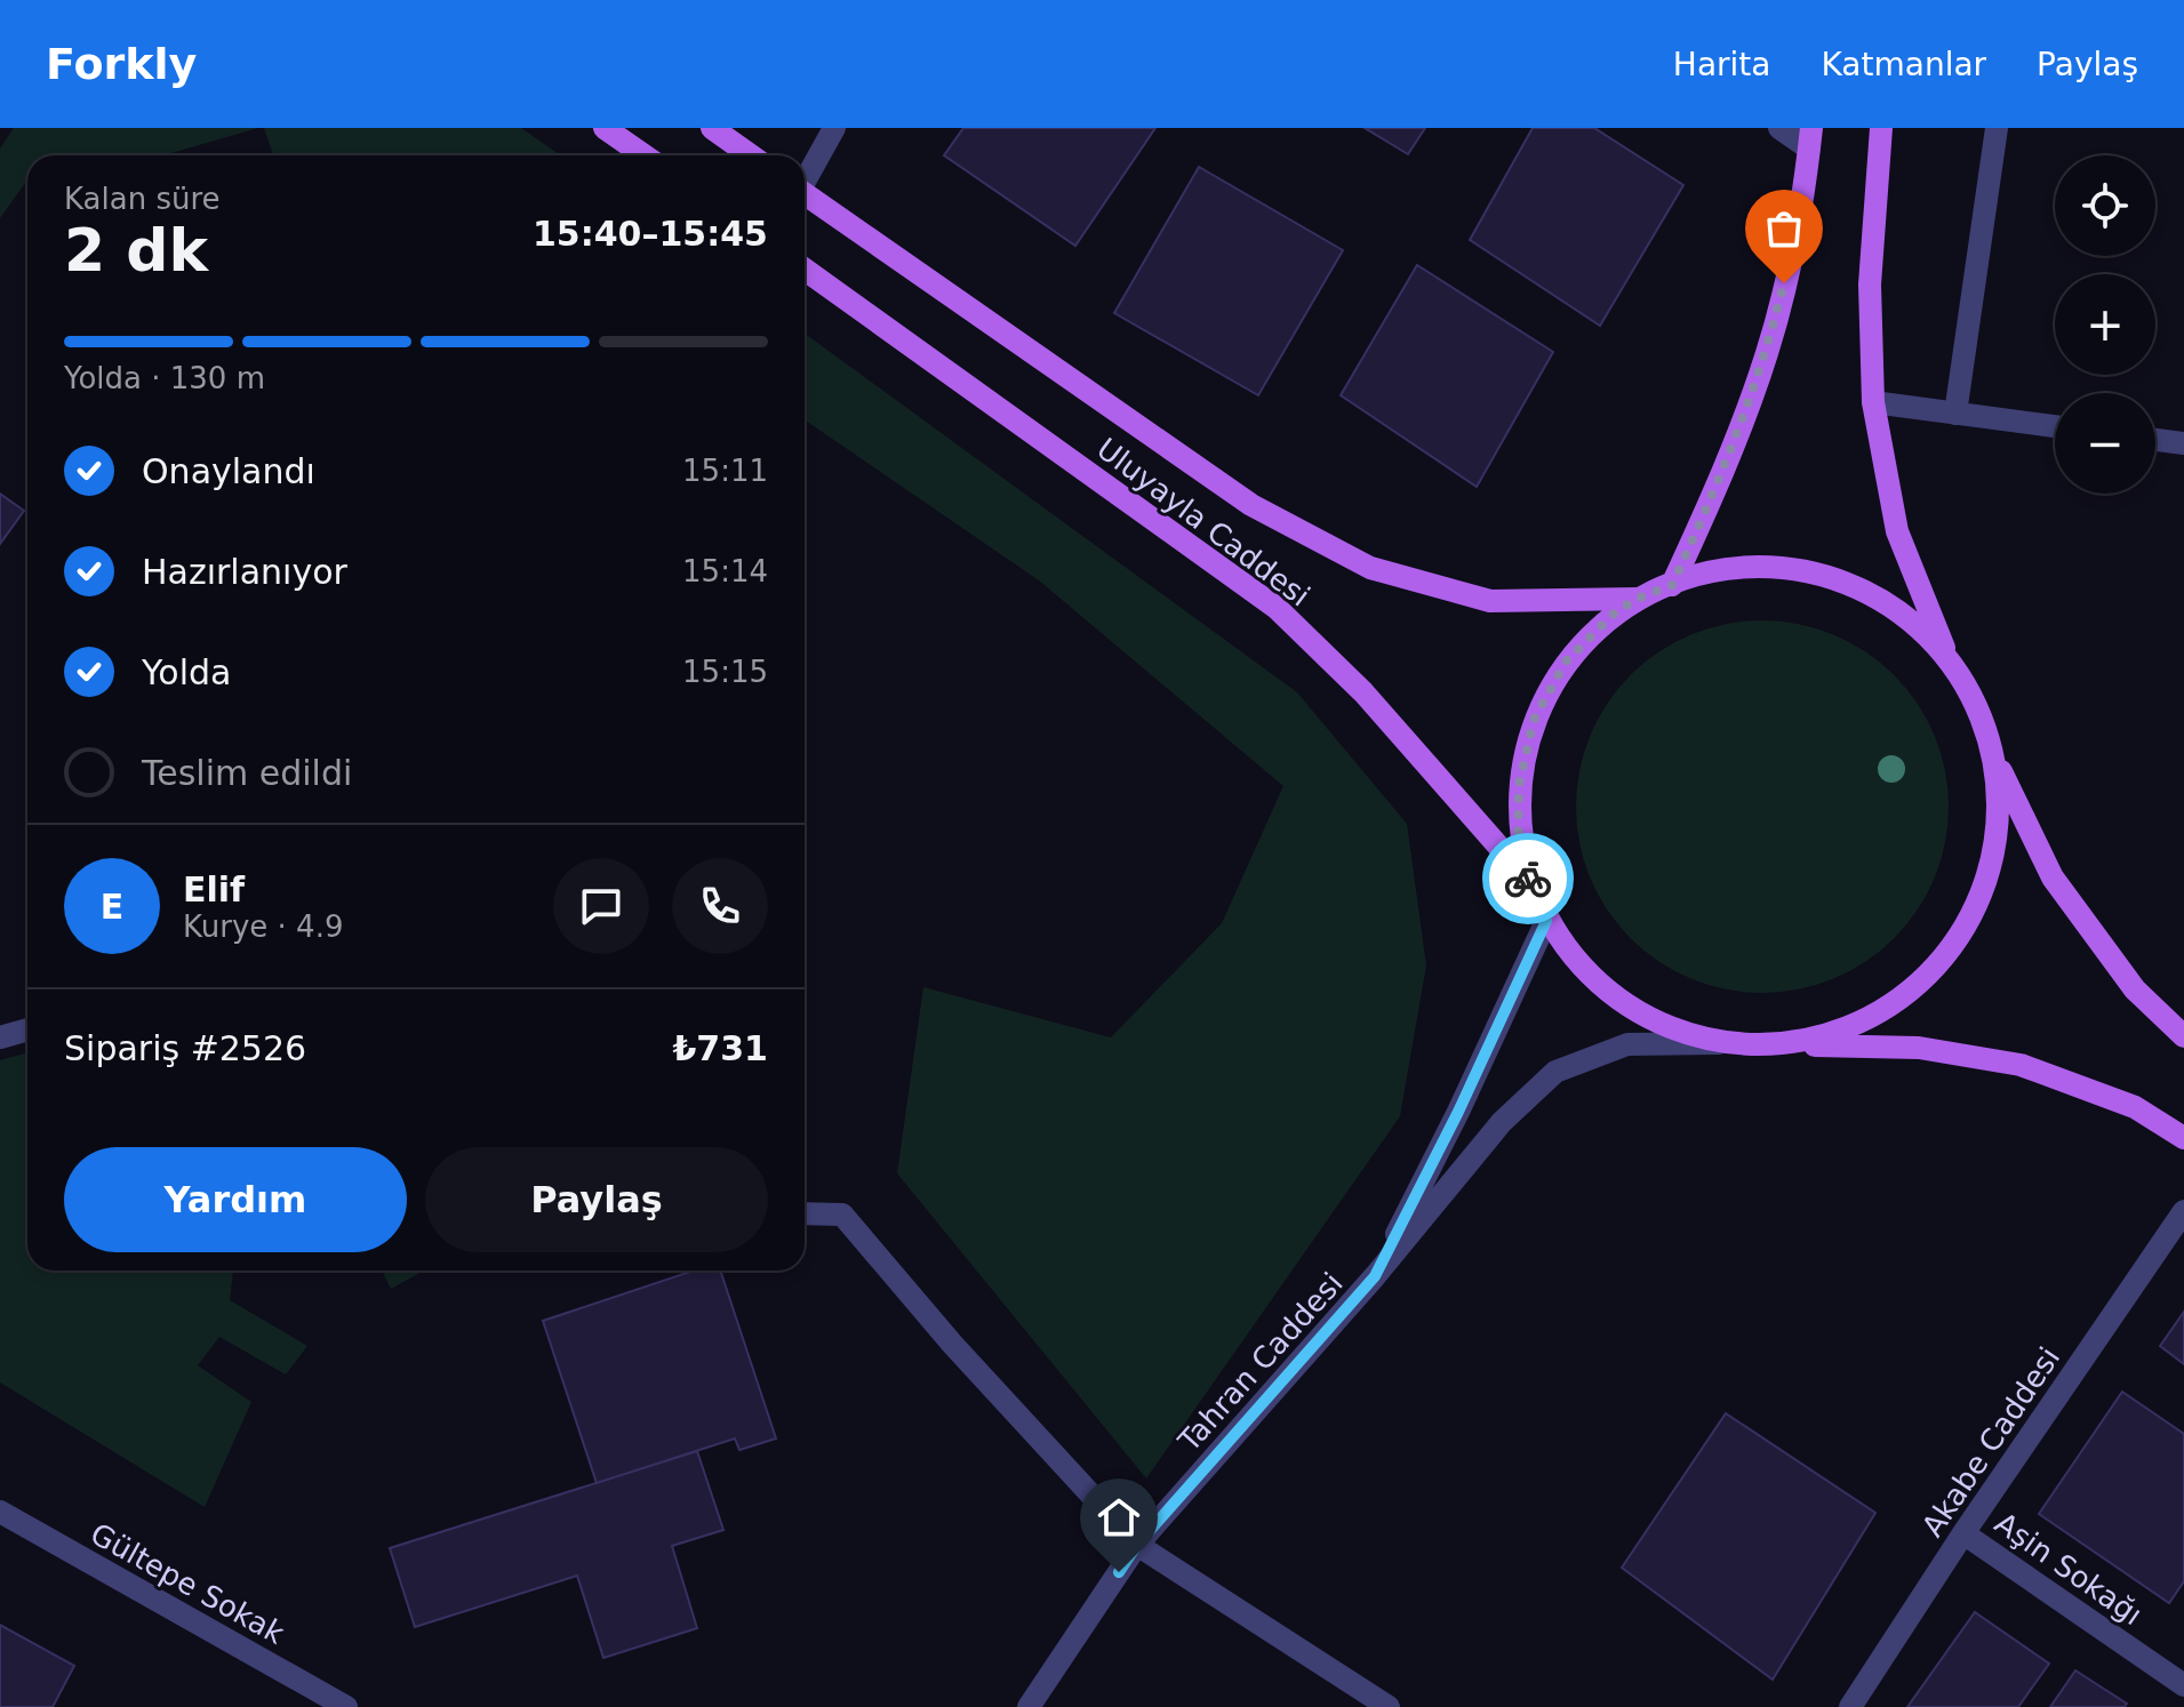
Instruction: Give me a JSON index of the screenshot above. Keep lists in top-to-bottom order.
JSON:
{
  "streets": {
    "main road": ["Uluyayla Caddesi"],
    "street": [
      "Tahran Caddesi",
      "Akabe Caddesi",
      "Aşin Sokağı",
      "Gültepe Sokak"
    ]
  },
  "crossings": [
    ["Akabe Caddesi", "Aşin Sokağı"]
  ],
  "page": {
    "header": "Forkly",
    "nav": ["Harita", "Katmanlar", "Paylaş"],
    "map_buttons": ["+", "−"],
    "heading": ["2 dk", "Kalan süre", "15:40–15:45"],
    "panel": [
      "Elif",
      "Kurye · 4.9",
      "Sipariş #2526",
      "₺731"
    ],
    "bar": "Yolda · 130 m",
    "list": [
      ["Onaylandı", "15:11"],
      ["Hazırlanıyor", "15:14"],
      ["Yolda", "15:15"],
      "Teslim edildi"
    ],
    "round": "E",
    "buttons": ["Yardım", "Paylaş"]
  }
}
